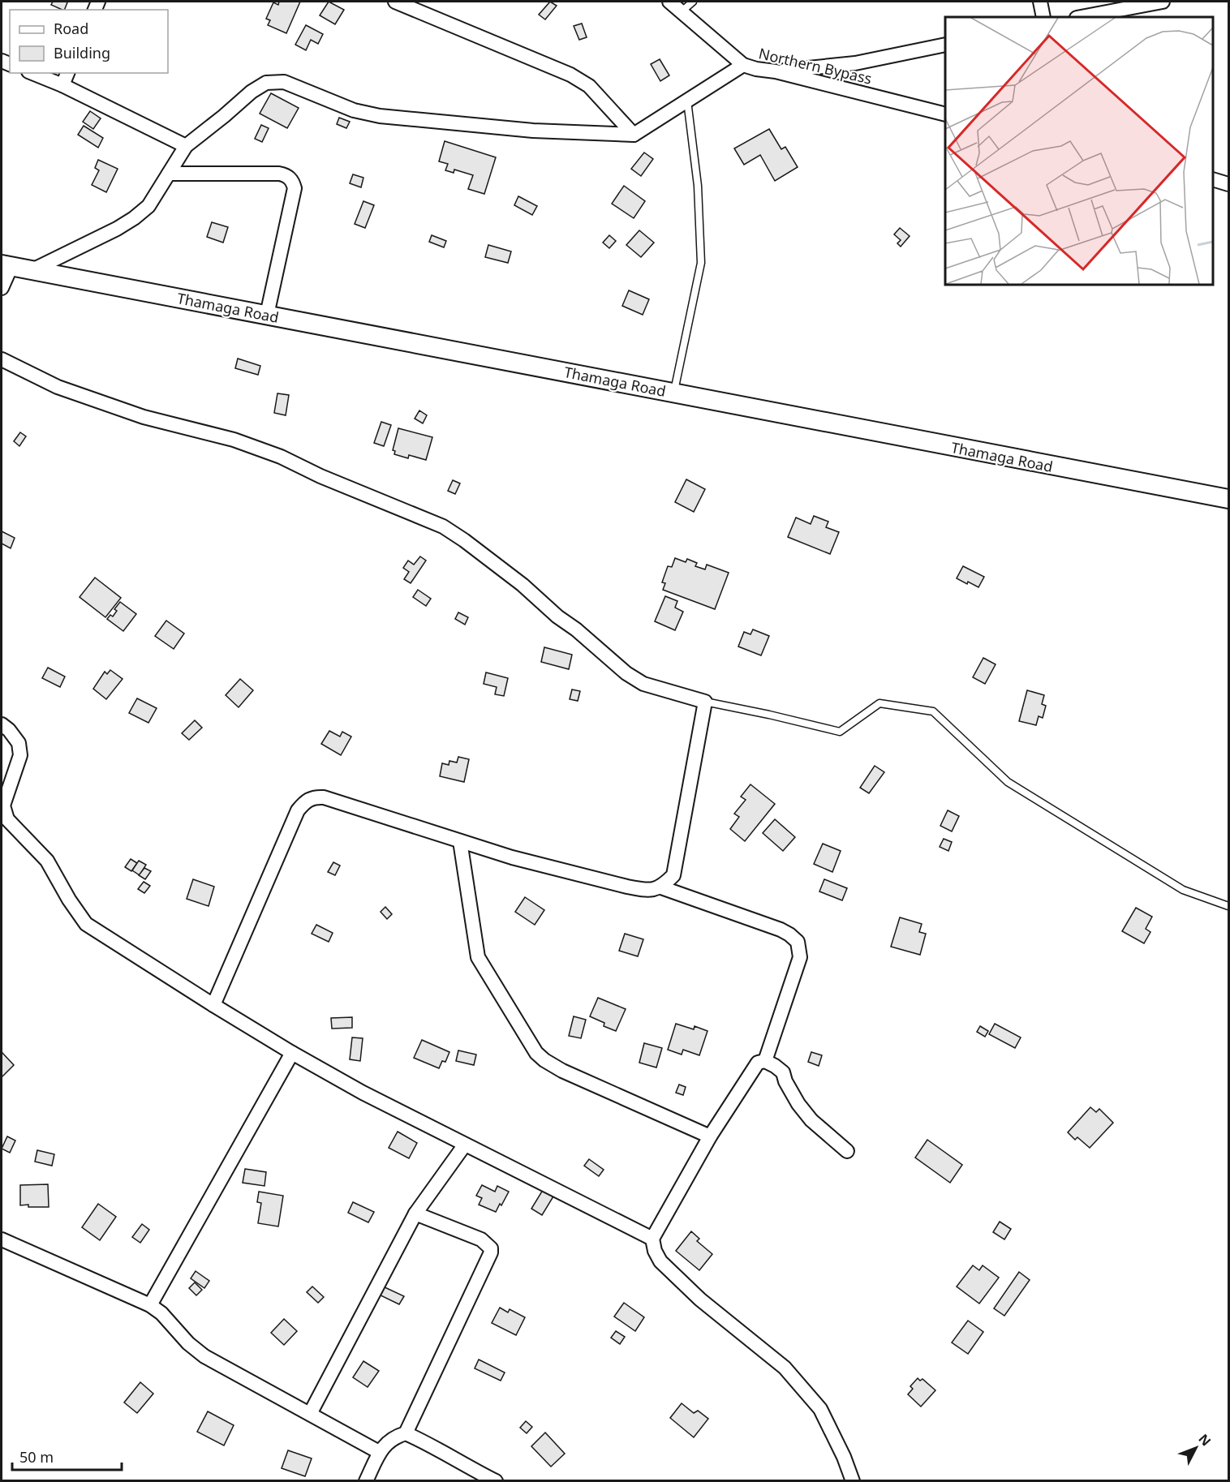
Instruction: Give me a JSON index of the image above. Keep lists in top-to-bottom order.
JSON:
{
  "streets": {
    "main road": ["Thamaga Road"],
    "street": ["Northern Bypass"]
  },
  "legend": ["Road", "Building"],
  "scale_bar": "50 m",
  "north": "top right"
}
